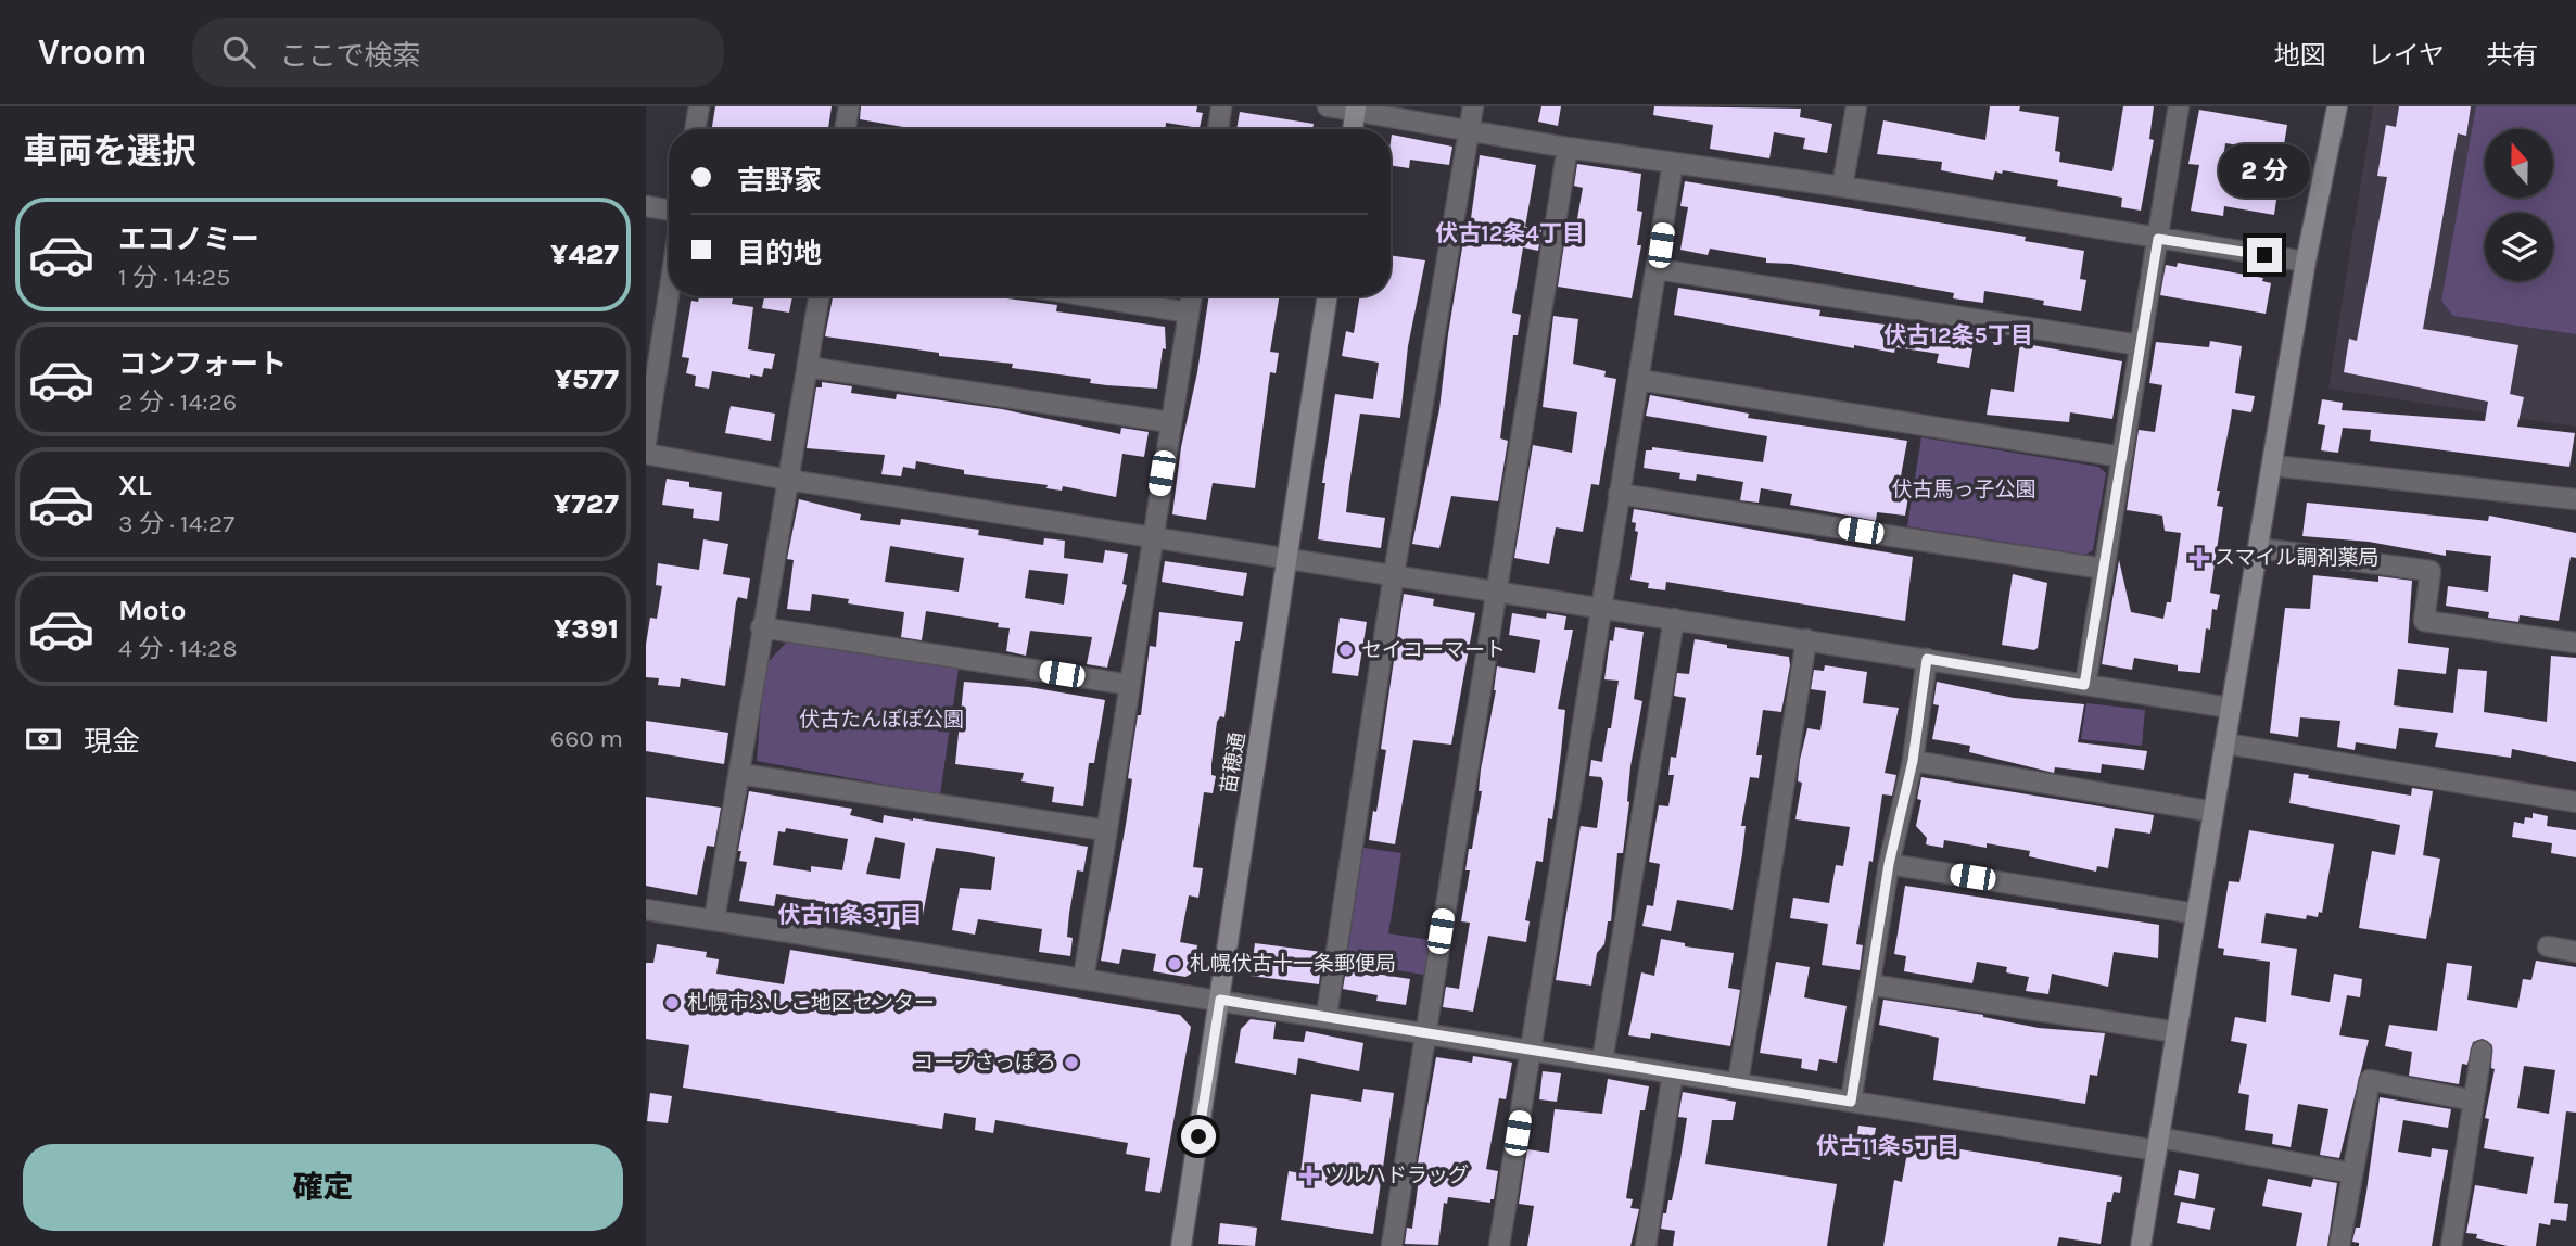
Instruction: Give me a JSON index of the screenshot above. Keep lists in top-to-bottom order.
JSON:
{
  "streets": {
    "street": ["苗穂通"]
  },
  "districts": [
    "伏古12条4丁目",
    "伏古12条5丁目",
    "伏古11条3丁目",
    "伏古11条5丁目"
  ],
  "parks": ["伏古馬っ子公園", "伏古たんぽぽ公園"],
  "places": {
    "health": ["スマイル調剤薬局", "ツルハドラッグ"],
    "other": [
      "セイコーマート",
      "札幌伏古十一条郵便局",
      "札幌市ふしこ地区センター",
      "コープさっぽろ"
    ]
  },
  "north": "top",
  "page": {
    "header": "Vroom",
    "search": "ここで検索",
    "nav": ["地図", "レイヤ", "共有"],
    "heading": "車両を選択",
    "banner": ["吉野家", "目的地"],
    "bubble": "2 分",
    "list": [
      {
        "name": "エコノミー",
        "note": "1 分 · 14:25",
        "value": "¥427"
      },
      {
        "name": "コンフォート",
        "note": "2 分 · 14:26",
        "value": "¥577"
      },
      {
        "name": "XL",
        "note": "3 分 · 14:27",
        "value": "¥727"
      },
      {
        "name": "Moto",
        "note": "4 分 · 14:28",
        "value": "¥391"
      }
    ],
    "pay": ["現金", "660 m"],
    "buttons": "確定"
  }
}
